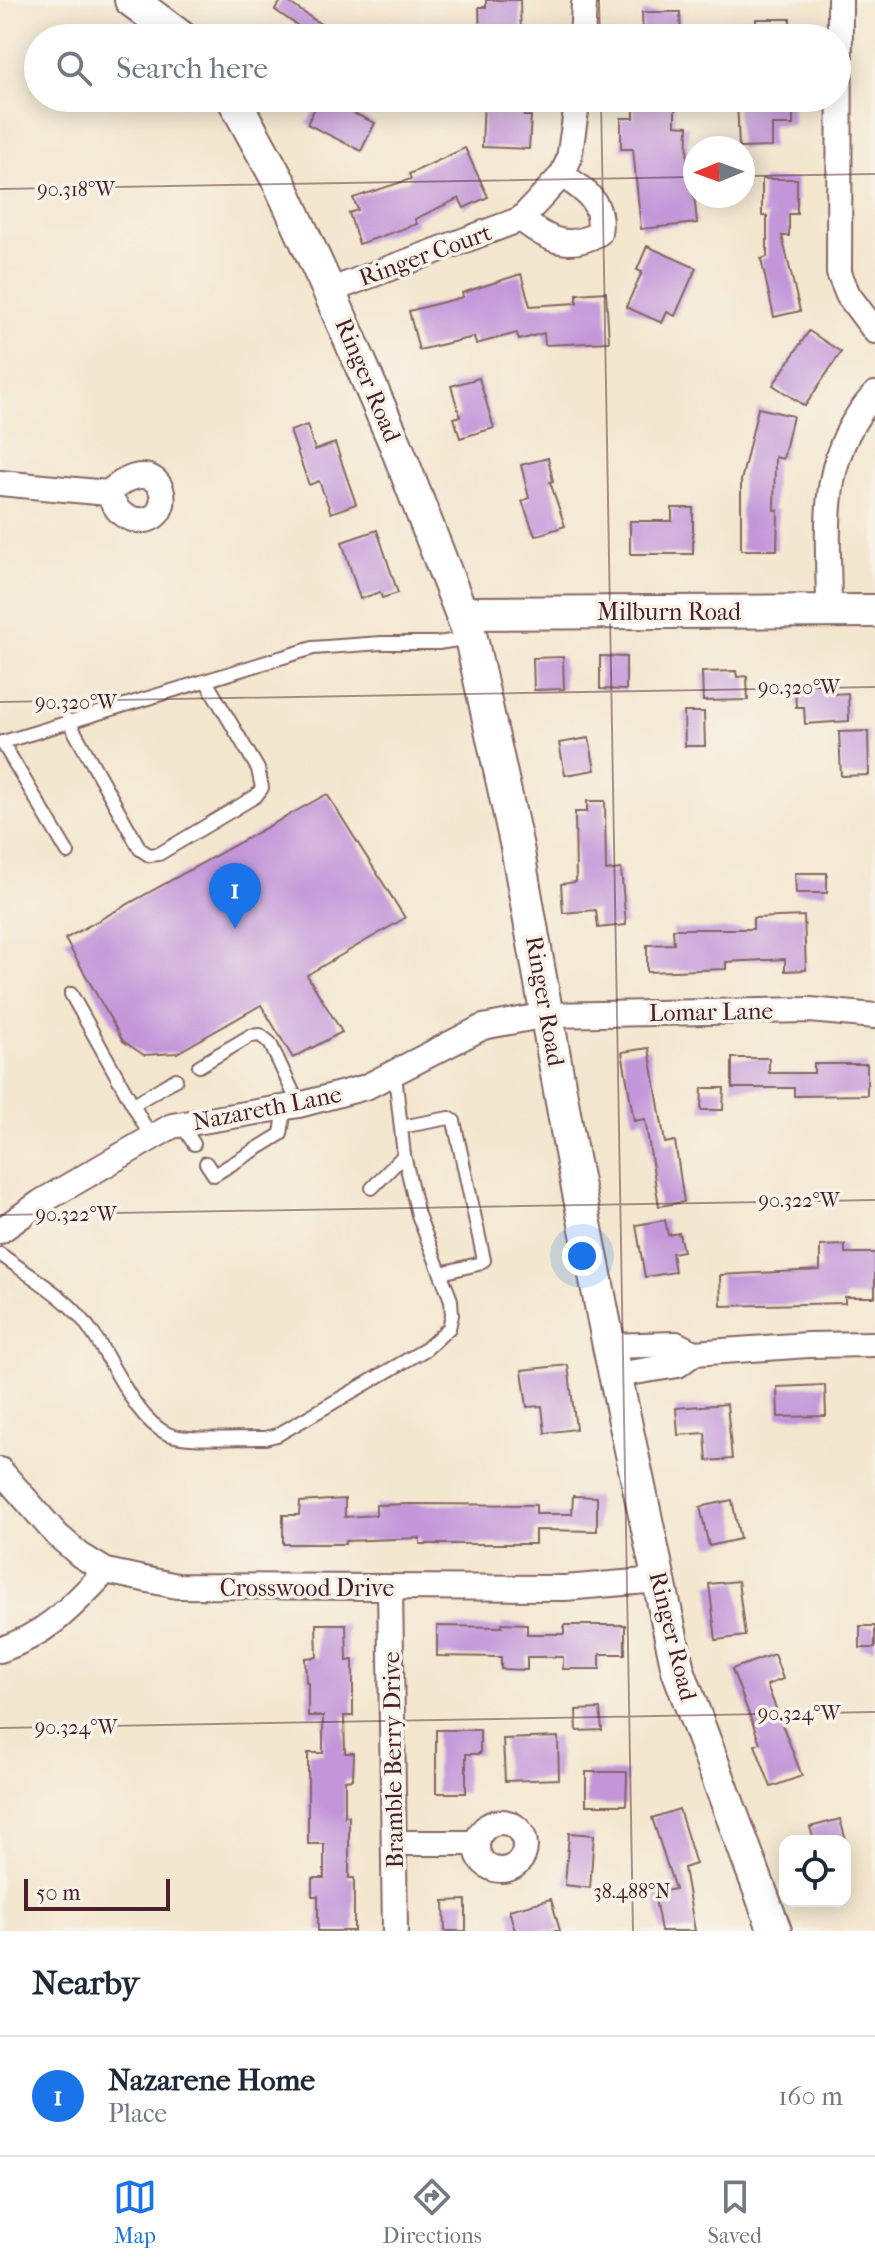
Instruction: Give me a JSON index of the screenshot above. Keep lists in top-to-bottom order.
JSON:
{
  "streets": {
    "street": [
      "Ringer Court",
      "Ringer Road",
      "Milburn Road",
      "Lomar Lane",
      "Nazareth Lane",
      "Crosswood Drive",
      "Bramble Berry Drive"
    ]
  },
  "crossings": [
    ["Ringer Court", "Ringer Road"],
    ["Ringer Road", "Milburn Road"],
    ["Ringer Road", "Lomar Lane"],
    ["Ringer Road", "Nazareth Lane"],
    ["Ringer Road", "Crosswood Drive"],
    ["Lomar Lane", "Nazareth Lane"],
    ["Crosswood Drive", "Bramble Berry Drive"]
  ],
  "scale_bar": "50 m",
  "north": "left",
  "page": {
    "search": "Search here",
    "pins": "1",
    "scale": "50 m",
    "heading": "Nearby",
    "list": [
      {
        "mark": "1",
        "name": "Nazarene Home",
        "note": "Place",
        "value": "160 m"
      }
    ],
    "nav": ["Map", "Directions", "Saved"]
  },
  "coordinates": [
    "90.318°W",
    "90.320°W",
    "90.322°W",
    "90.324°W",
    "38.488°N"
  ]
}
